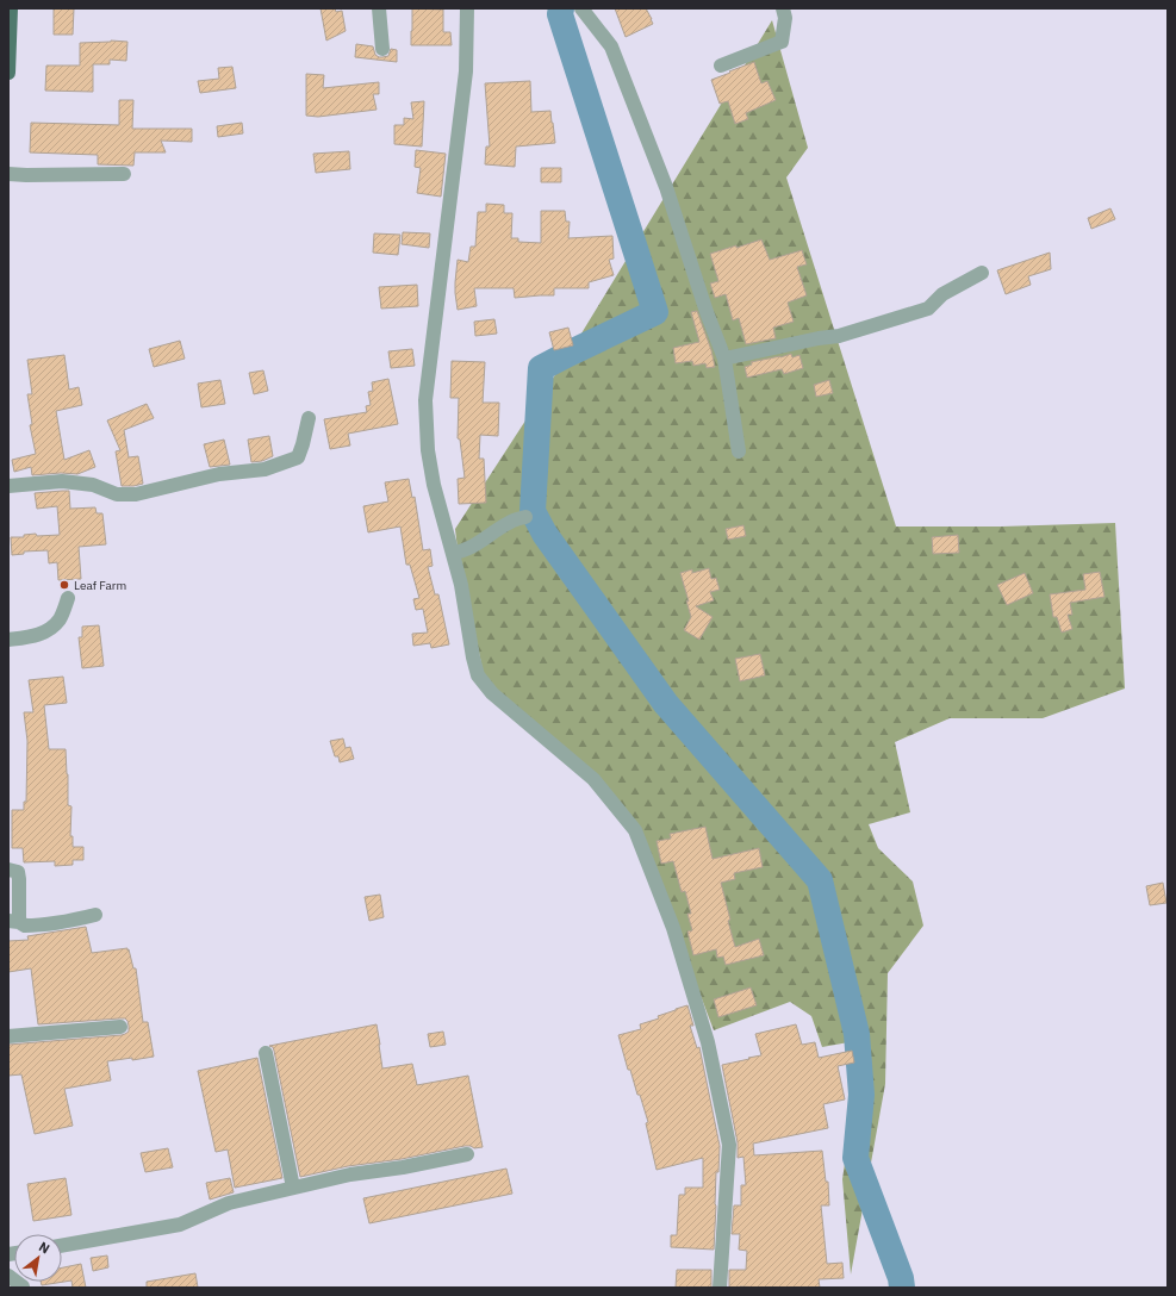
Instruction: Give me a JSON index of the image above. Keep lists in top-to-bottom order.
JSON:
{
  "places": ["Leaf Farm"],
  "north": "top right"
}
